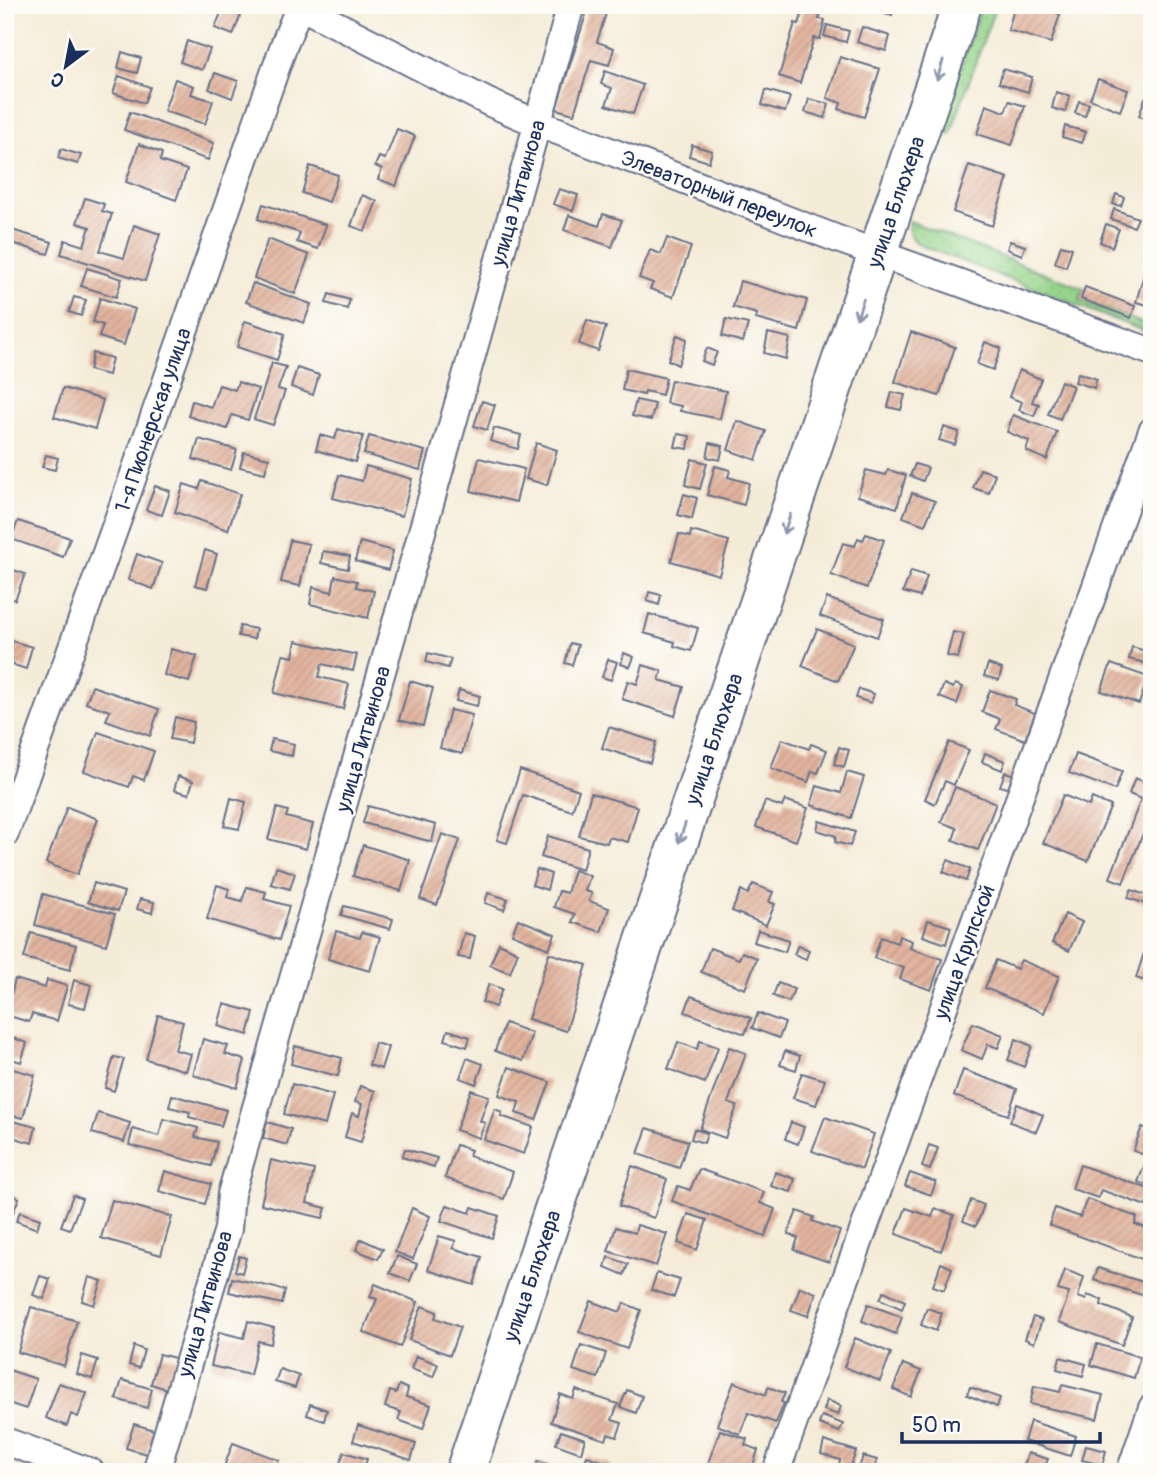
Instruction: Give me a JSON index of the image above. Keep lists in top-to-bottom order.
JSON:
{
  "streets": {
    "street": [
      "улица Литвинова",
      "Элеваторный переулок",
      "улица Блюхера",
      "1-я Пионерская улица",
      "улица Крупской"
    ]
  },
  "crossings": [
    ["улица Литвинова", "Элеваторный переулок"],
    ["Элеваторный переулок", "улица Блюхера"],
    ["Элеваторный переулок", "1-я Пионерская улица"]
  ],
  "one_way": ["улица Блюхера"],
  "scale_bar": "50 m",
  "north": "bottom left"
}
